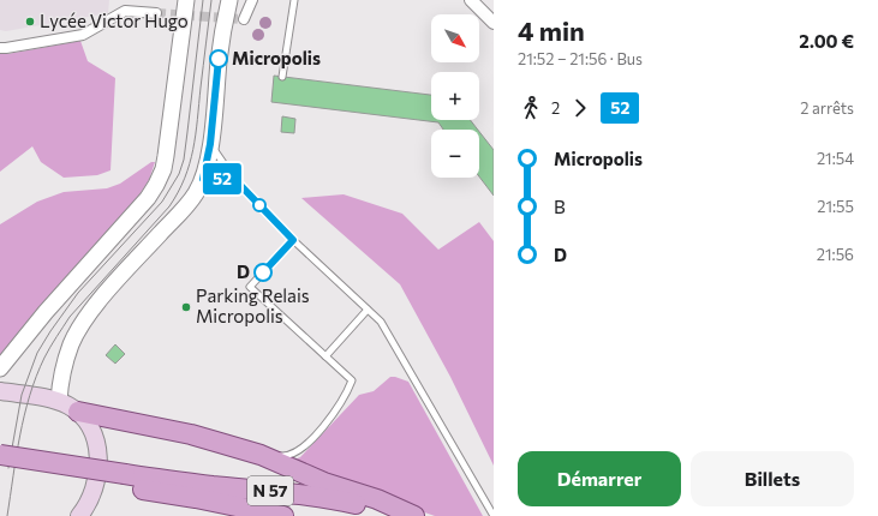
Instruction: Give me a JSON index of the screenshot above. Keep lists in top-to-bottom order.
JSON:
{
  "streets": {
    "main road": ["N 57"]
  },
  "places": [
    "Lycée Victor Hugo",
    "Micropolis",
    "D",
    "Parking Relais Micropolis"
  ],
  "lines": ["bus line 52"],
  "north": "bottom right",
  "page": {
    "on_map": "52",
    "heading": ["4 min", "21:52 – 21:56 · Bus", "2.00 €"],
    "map_buttons": ["+", "−"],
    "legs": ["2", "52", "2 arrêts"],
    "list": [
      {
        "name": "Micropolis",
        "value": "21:54"
      },
      {
        "name": "B",
        "value": "21:55"
      },
      {
        "name": "D",
        "value": "21:56"
      }
    ],
    "buttons": ["Démarrer", "Billets"]
  }
}
